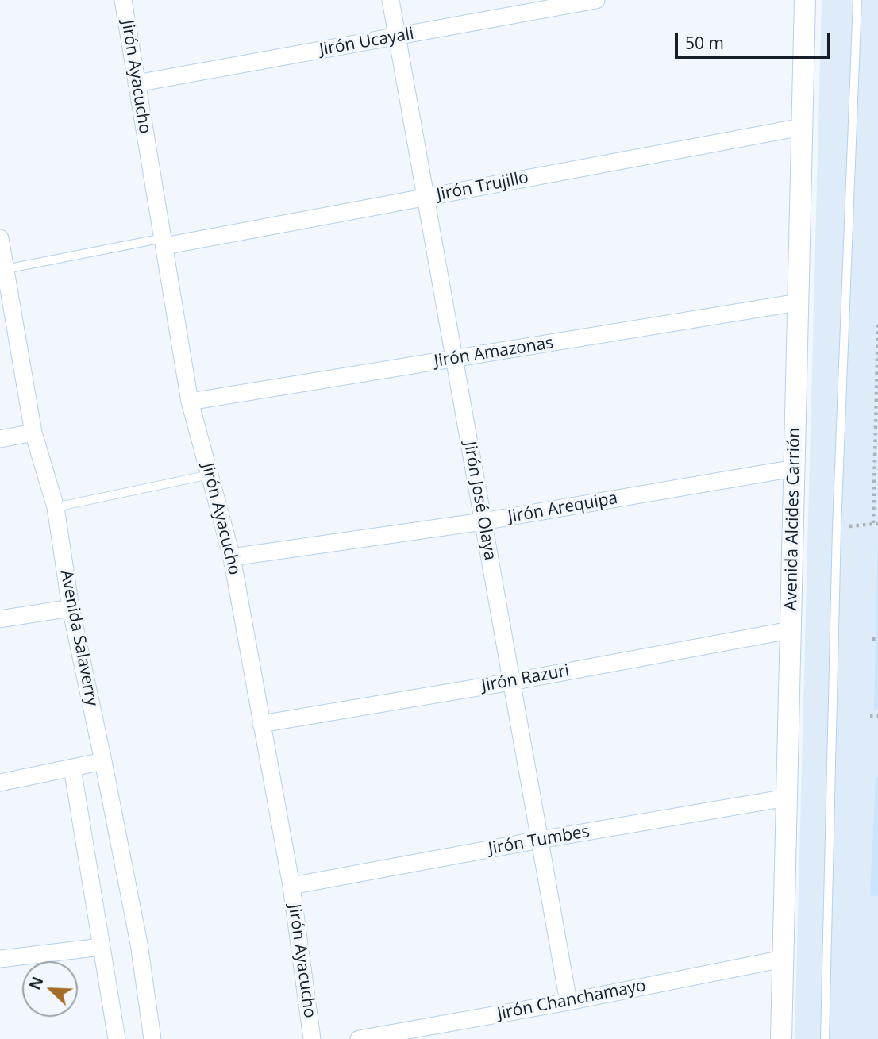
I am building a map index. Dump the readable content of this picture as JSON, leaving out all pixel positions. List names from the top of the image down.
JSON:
{
  "streets": {
    "street": [
      "Jirón Ucayali",
      "Jirón Ayacucho",
      "Jirón Trujillo",
      "Jirón Amazonas",
      "Jirón José Olaya",
      "Jirón Arequipa",
      "Avenida Alcides Carrión",
      "Avenida Salaverry",
      "Jirón Razuri",
      "Jirón Tumbes",
      "Jirón Chanchamayo"
    ]
  },
  "crossings": [
    ["Jirón Ucayali", "Jirón Ayacucho"],
    ["Jirón Ucayali", "Jirón José Olaya"],
    ["Jirón Ayacucho", "Jirón Trujillo"],
    ["Jirón Ayacucho", "Jirón Amazonas"],
    ["Jirón Ayacucho", "Jirón Arequipa"],
    ["Jirón Ayacucho", "Jirón Razuri"],
    ["Jirón Ayacucho", "Jirón Tumbes"],
    ["Jirón Trujillo", "Jirón José Olaya"],
    ["Jirón Trujillo", "Avenida Alcides Carrión"],
    ["Jirón Trujillo", "Avenida Salaverry"],
    ["Jirón Amazonas", "Jirón José Olaya"],
    ["Jirón Amazonas", "Avenida Alcides Carrión"],
    ["Jirón José Olaya", "Jirón Arequipa"],
    ["Jirón José Olaya", "Jirón Razuri"],
    ["Jirón José Olaya", "Jirón Tumbes"],
    ["Jirón José Olaya", "Jirón Chanchamayo"],
    ["Jirón Arequipa", "Avenida Alcides Carrión"],
    ["Avenida Alcides Carrión", "Jirón Razuri"],
    ["Avenida Alcides Carrión", "Jirón Tumbes"],
    ["Avenida Alcides Carrión", "Jirón Chanchamayo"]
  ],
  "scale_bar": "50 m",
  "north": "top left"
}
